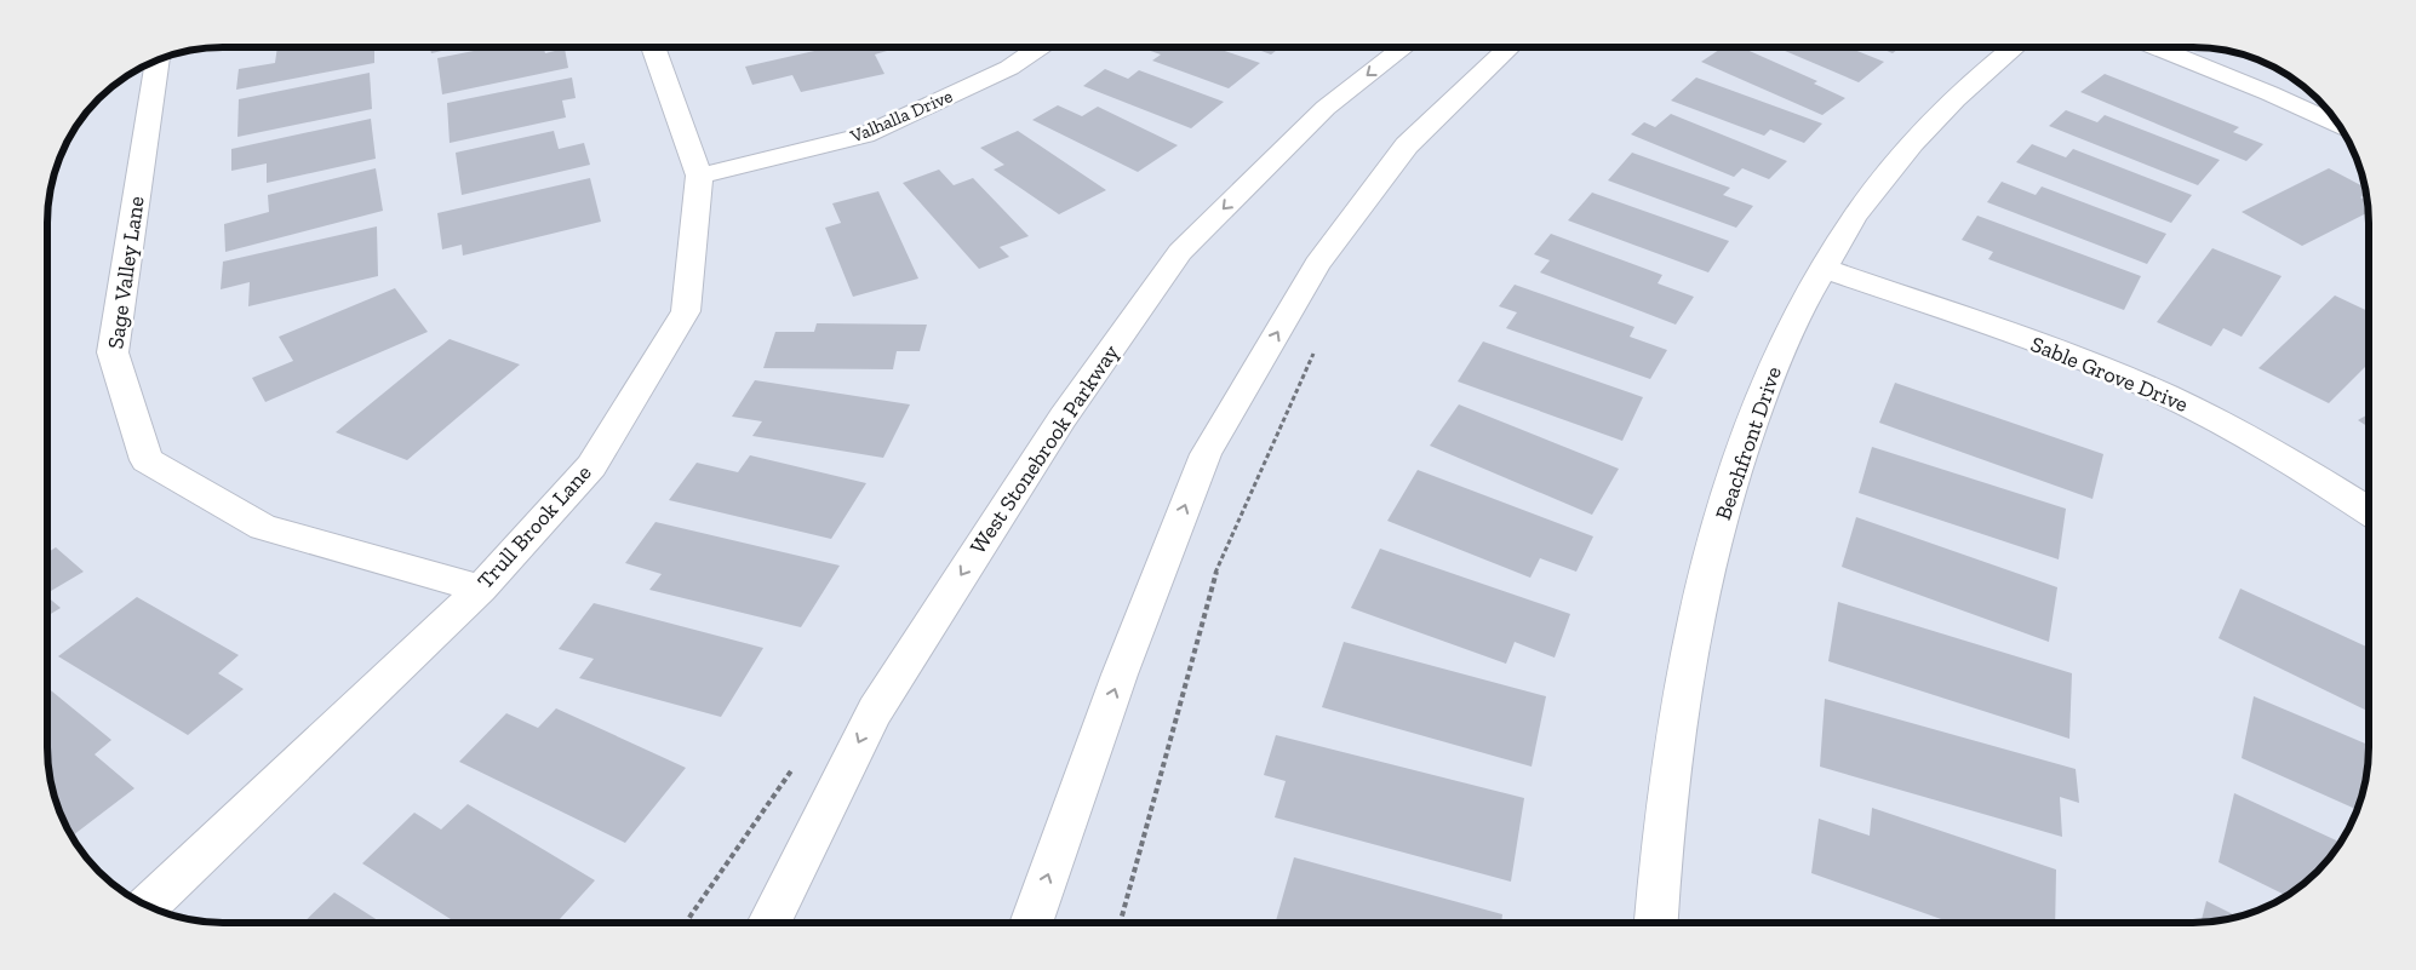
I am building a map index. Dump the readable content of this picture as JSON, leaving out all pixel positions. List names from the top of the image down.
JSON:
{
  "streets": {
    "street": [
      "Valhalla Drive",
      "Sage Valley Lane",
      "Sable Grove Drive",
      "Beachfront Drive",
      "West Stonebrook Parkway",
      "Trull Brook Lane"
    ]
  },
  "crossings": [
    ["Valhalla Drive", "Trull Brook Lane"],
    ["Sage Valley Lane", "Trull Brook Lane"],
    ["Sable Grove Drive", "Beachfront Drive"]
  ]
}
